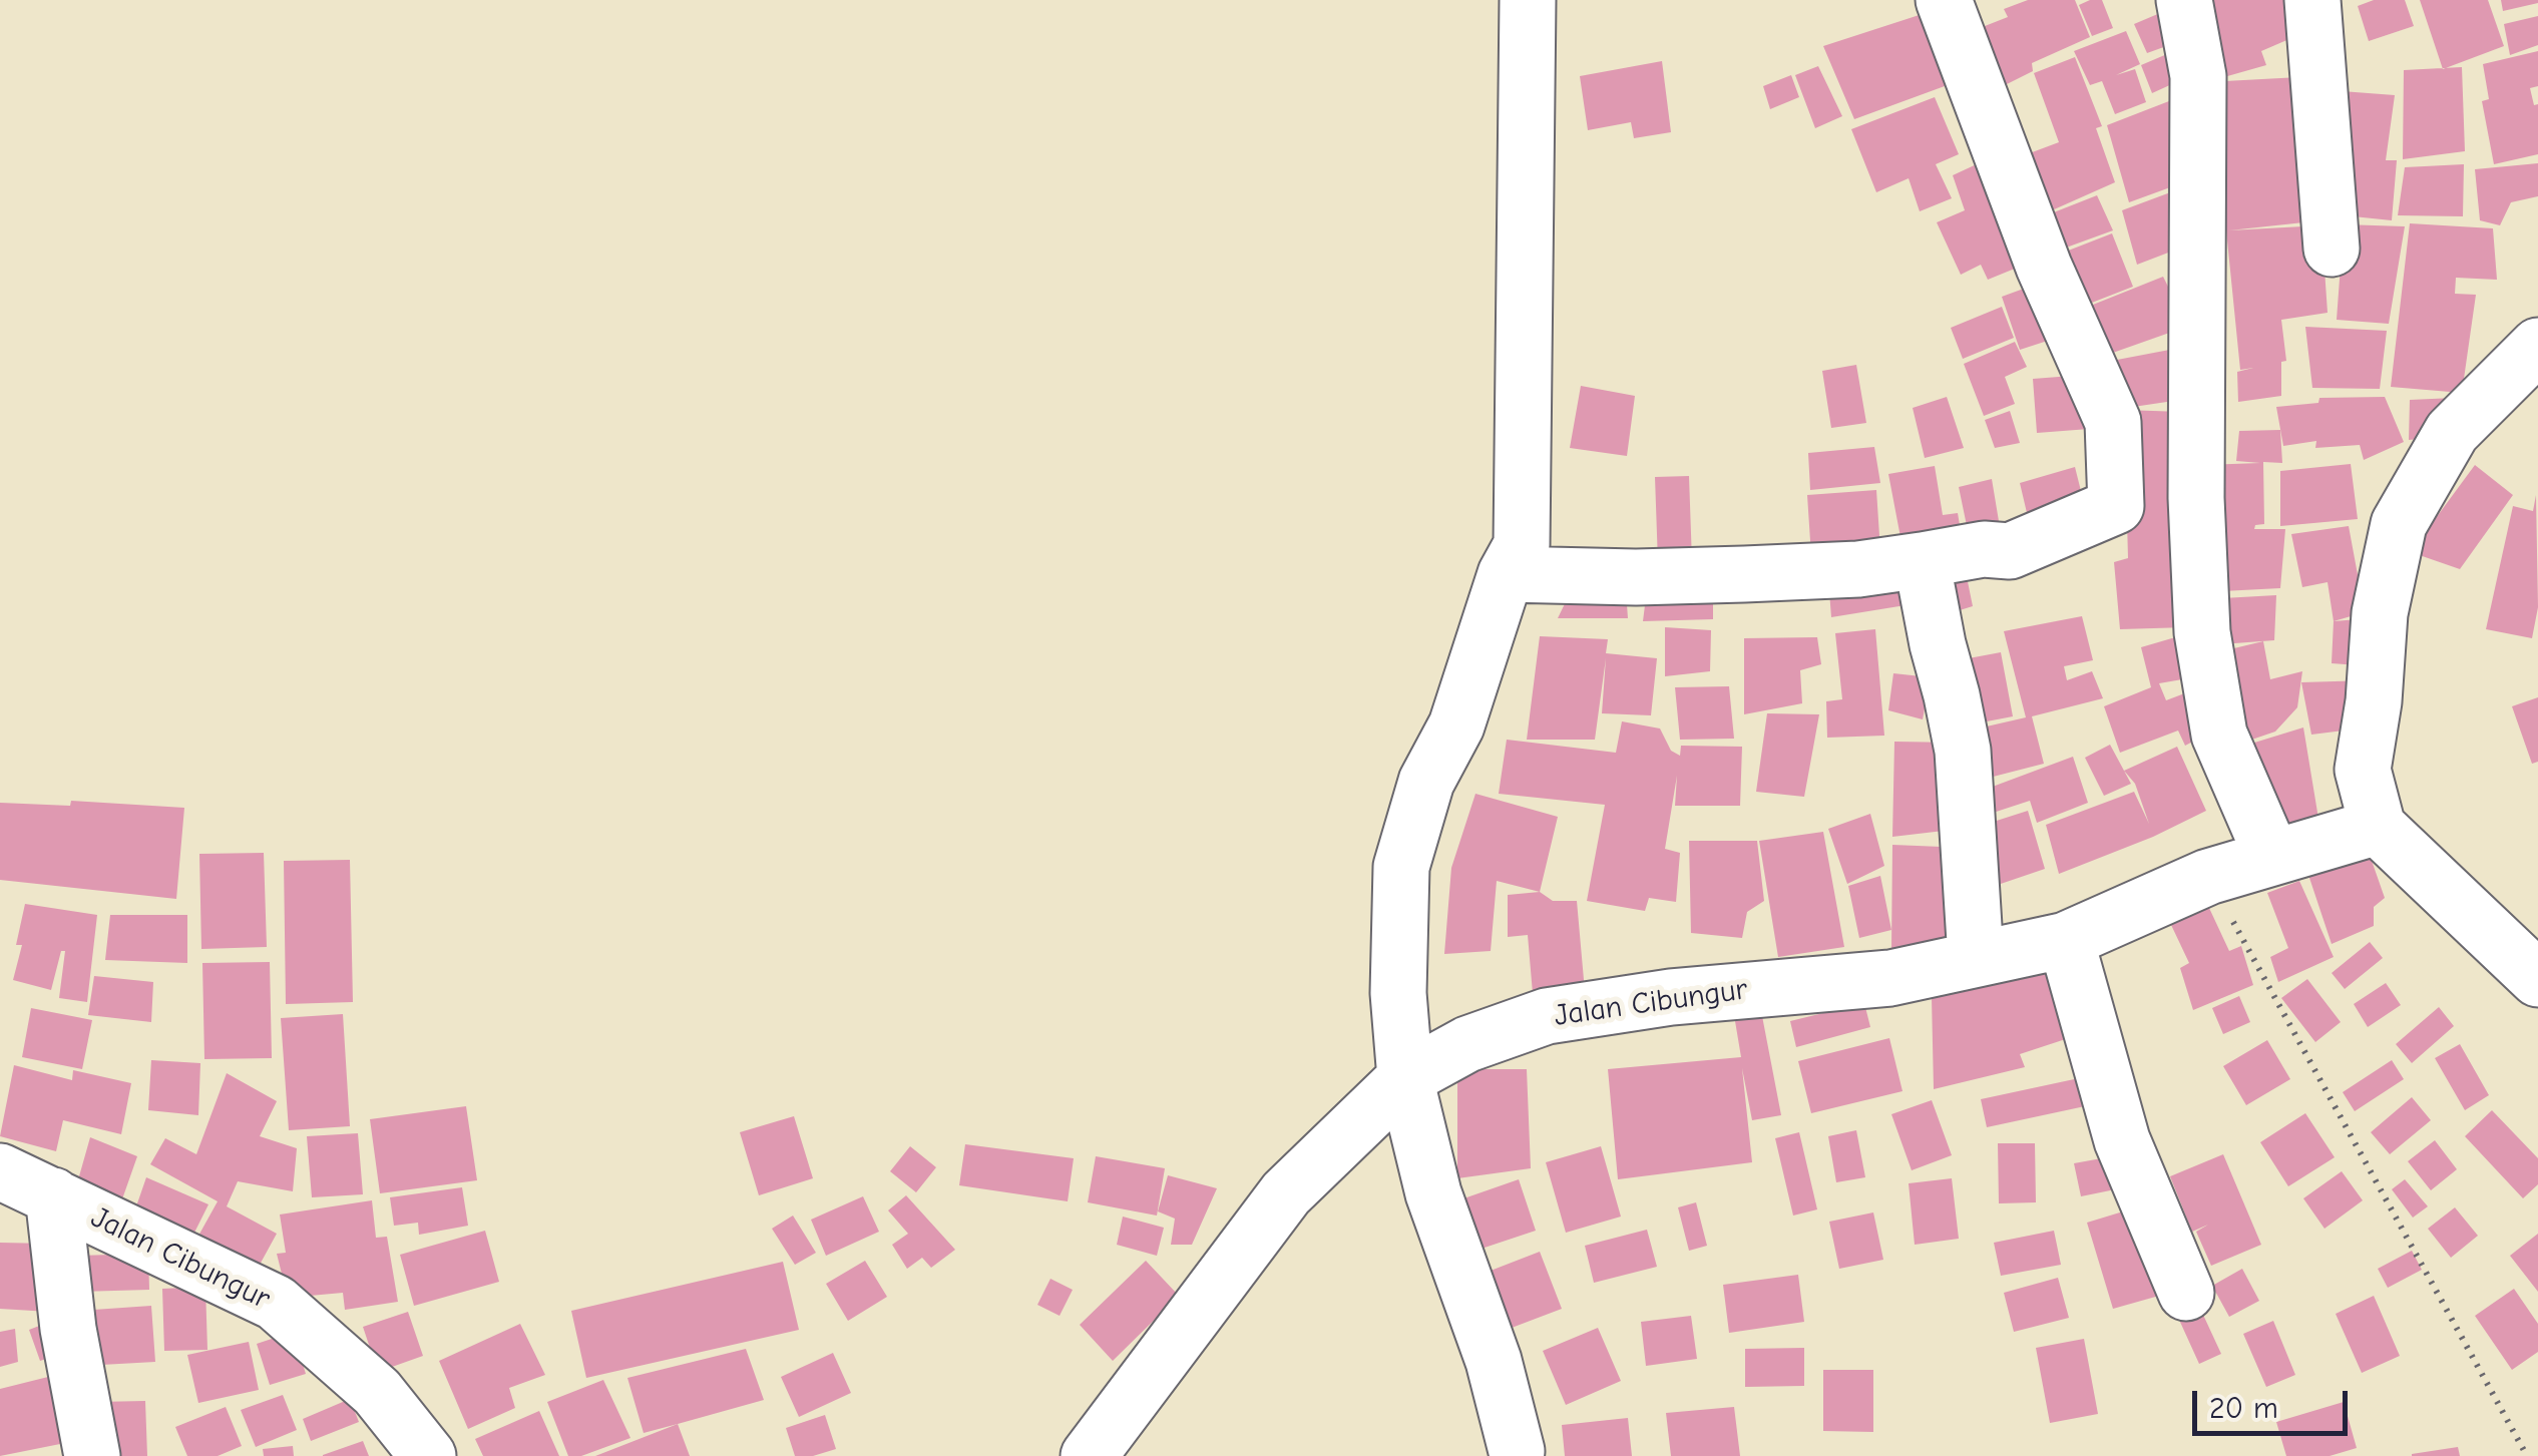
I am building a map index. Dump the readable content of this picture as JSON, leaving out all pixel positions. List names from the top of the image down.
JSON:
{
  "streets": {
    "street": ["Jalan Cibungur"]
  },
  "scale_bar": "20 m"
}
